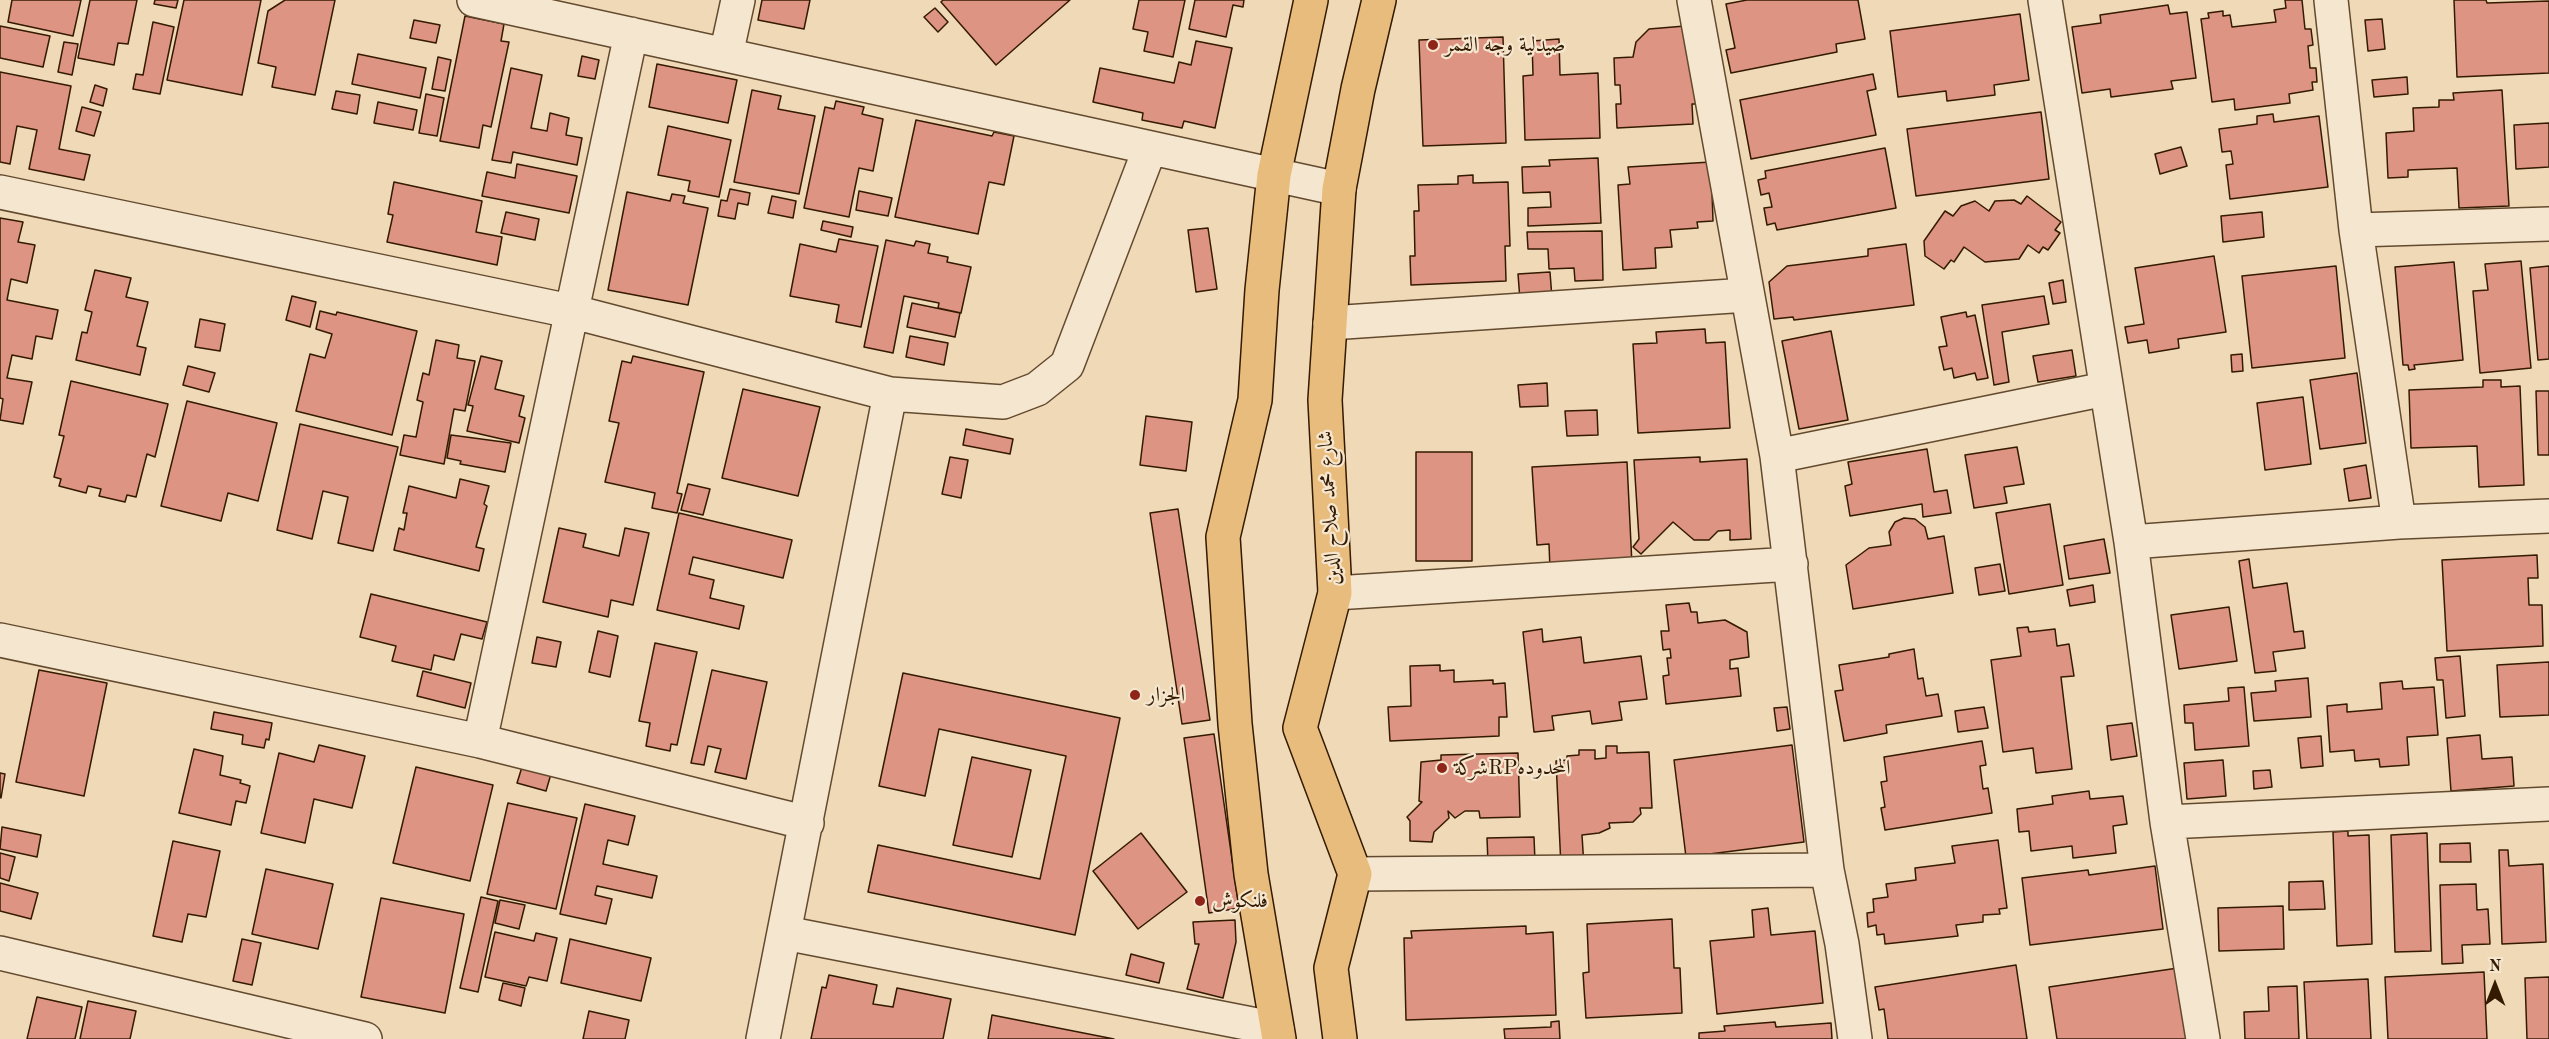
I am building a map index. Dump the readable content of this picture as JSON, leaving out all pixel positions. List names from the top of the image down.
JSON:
{
  "streets": {
    "main road": ["شارع محمد صلاح الدين"]
  },
  "places": [
    "صيدلية وجه القمر",
    "الجزار",
    "شركةRPالمحدوده",
    "فلنكوش"
  ],
  "north": "top"
}
